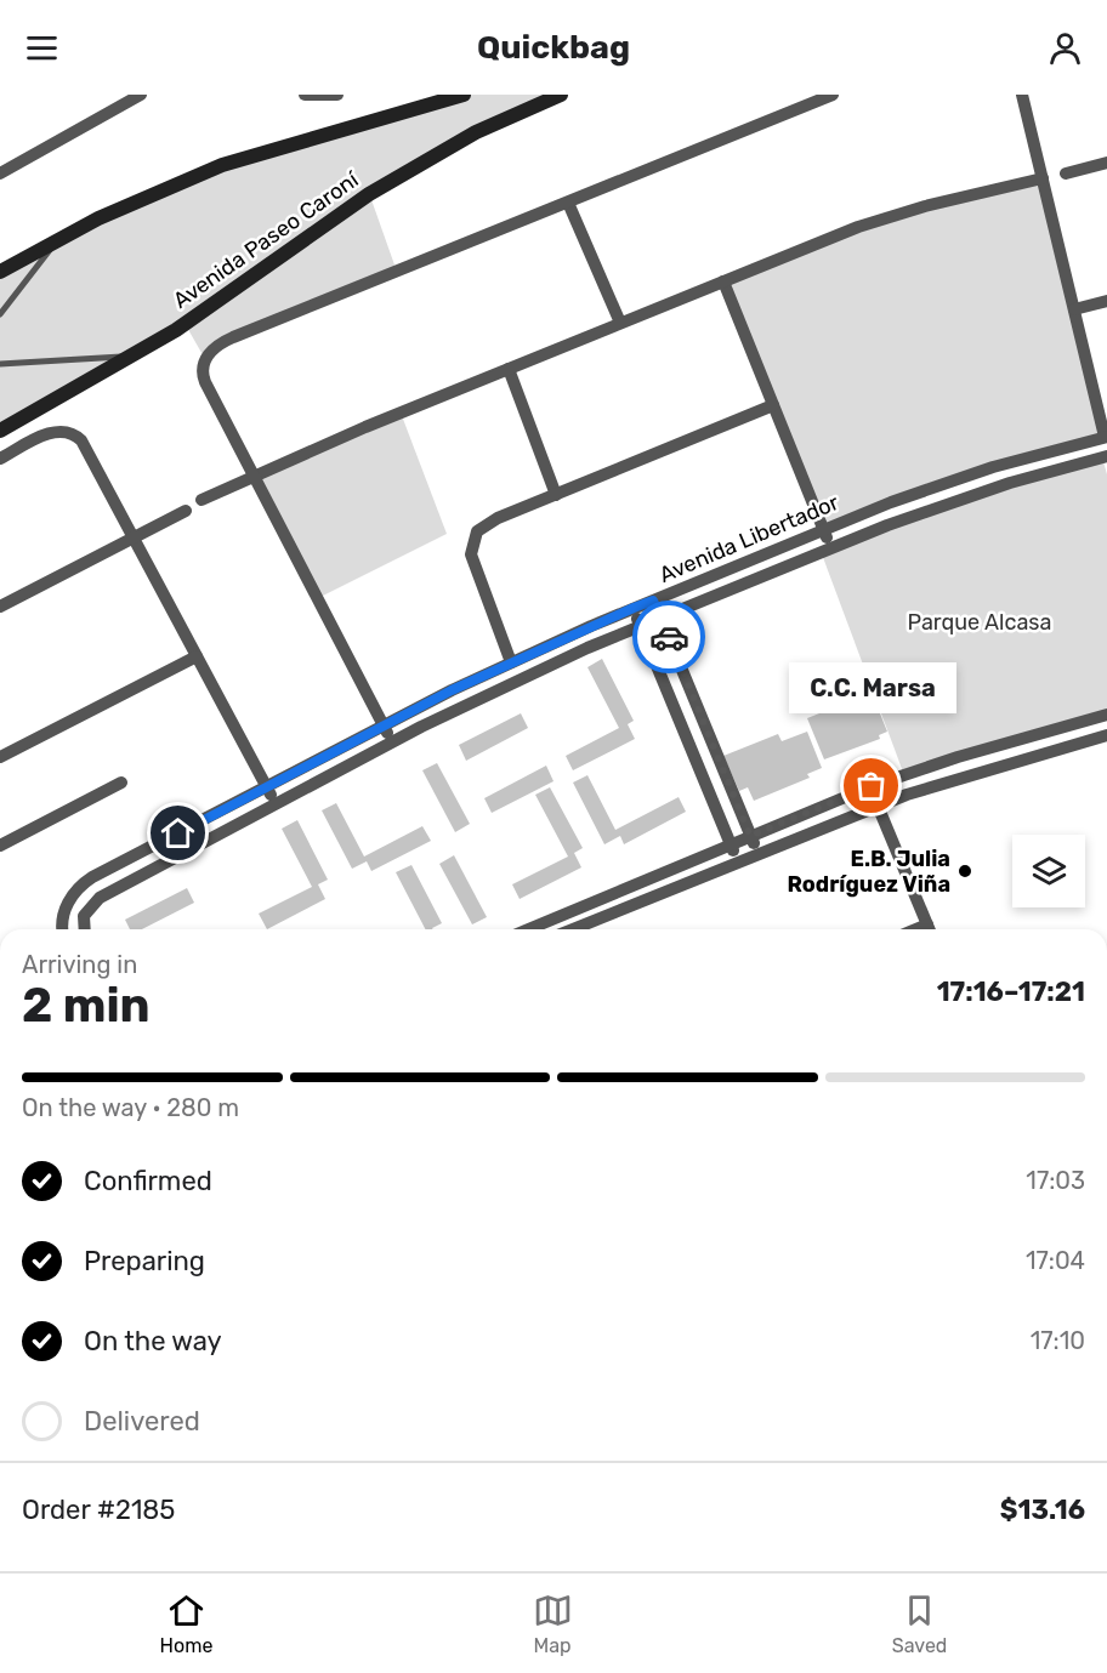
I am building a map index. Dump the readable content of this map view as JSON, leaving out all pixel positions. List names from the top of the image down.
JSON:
{
  "streets": {
    "street": ["Avenida Paseo Caroní", "Avenida Libertador"]
  },
  "parks": ["Parque Alcasa"],
  "places": ["C.C. Marsa", "E.B. Julia Rodríguez Viña"],
  "page": {
    "header": "Quickbag",
    "bubble": "C.C. Marsa",
    "heading": ["2 min", "Arriving in", "17:16–17:21"],
    "panel": ["Order #2185", "$13.16"],
    "bar": "On the way · 280 m",
    "list": [
      ["Confirmed", "17:03"],
      ["Preparing", "17:04"],
      ["On the way", "17:10"],
      "Delivered"
    ],
    "tabs": ["Home", "Map", "Saved"]
  }
}
